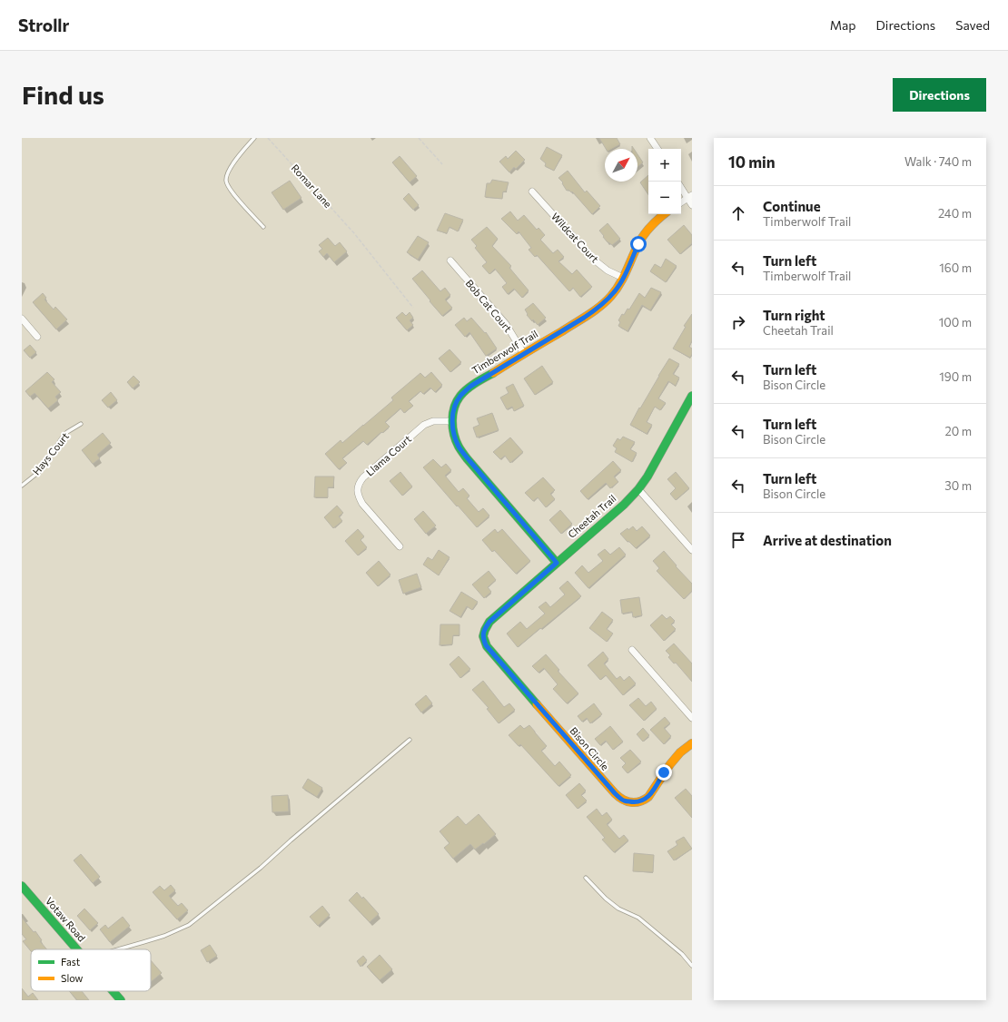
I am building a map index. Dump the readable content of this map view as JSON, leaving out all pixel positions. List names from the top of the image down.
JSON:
{
  "streets": {
    "street": [
      "Wildcat Court",
      "Bob Cat Court",
      "Timberwolf Trail",
      "Llama Court",
      "Cheetah Trail",
      "Bison Circle",
      "Votaw Road"
    ],
    "lane": ["Hays Court"],
    "path": ["Romar Lane"]
  },
  "crossings": [
    ["Wildcat Court", "Timberwolf Trail"],
    ["Bob Cat Court", "Timberwolf Trail"],
    ["Timberwolf Trail", "Llama Court"],
    ["Timberwolf Trail", "Cheetah Trail"],
    ["Cheetah Trail", "Bison Circle"]
  ],
  "legend": ["Fast", "Slow"],
  "north": "top right",
  "page": {
    "header": "Strollr",
    "nav": ["Map", "Directions", "Saved"],
    "buttons": "Directions",
    "title": "Find us",
    "heading": ["10 min", "Walk · 740 m"],
    "map_buttons": ["+", "−"],
    "list": [
      ["Continue", "Timberwolf Trail", "240 m"],
      ["Turn left", "Timberwolf Trail", "160 m"],
      ["Turn right", "Cheetah Trail", "100 m"],
      ["Turn left", "Bison Circle", "190 m"],
      ["Turn left", "Bison Circle", "20 m"],
      ["Turn left", "Bison Circle", "30 m"],
      "Arrive at destination"
    ]
  }
}
